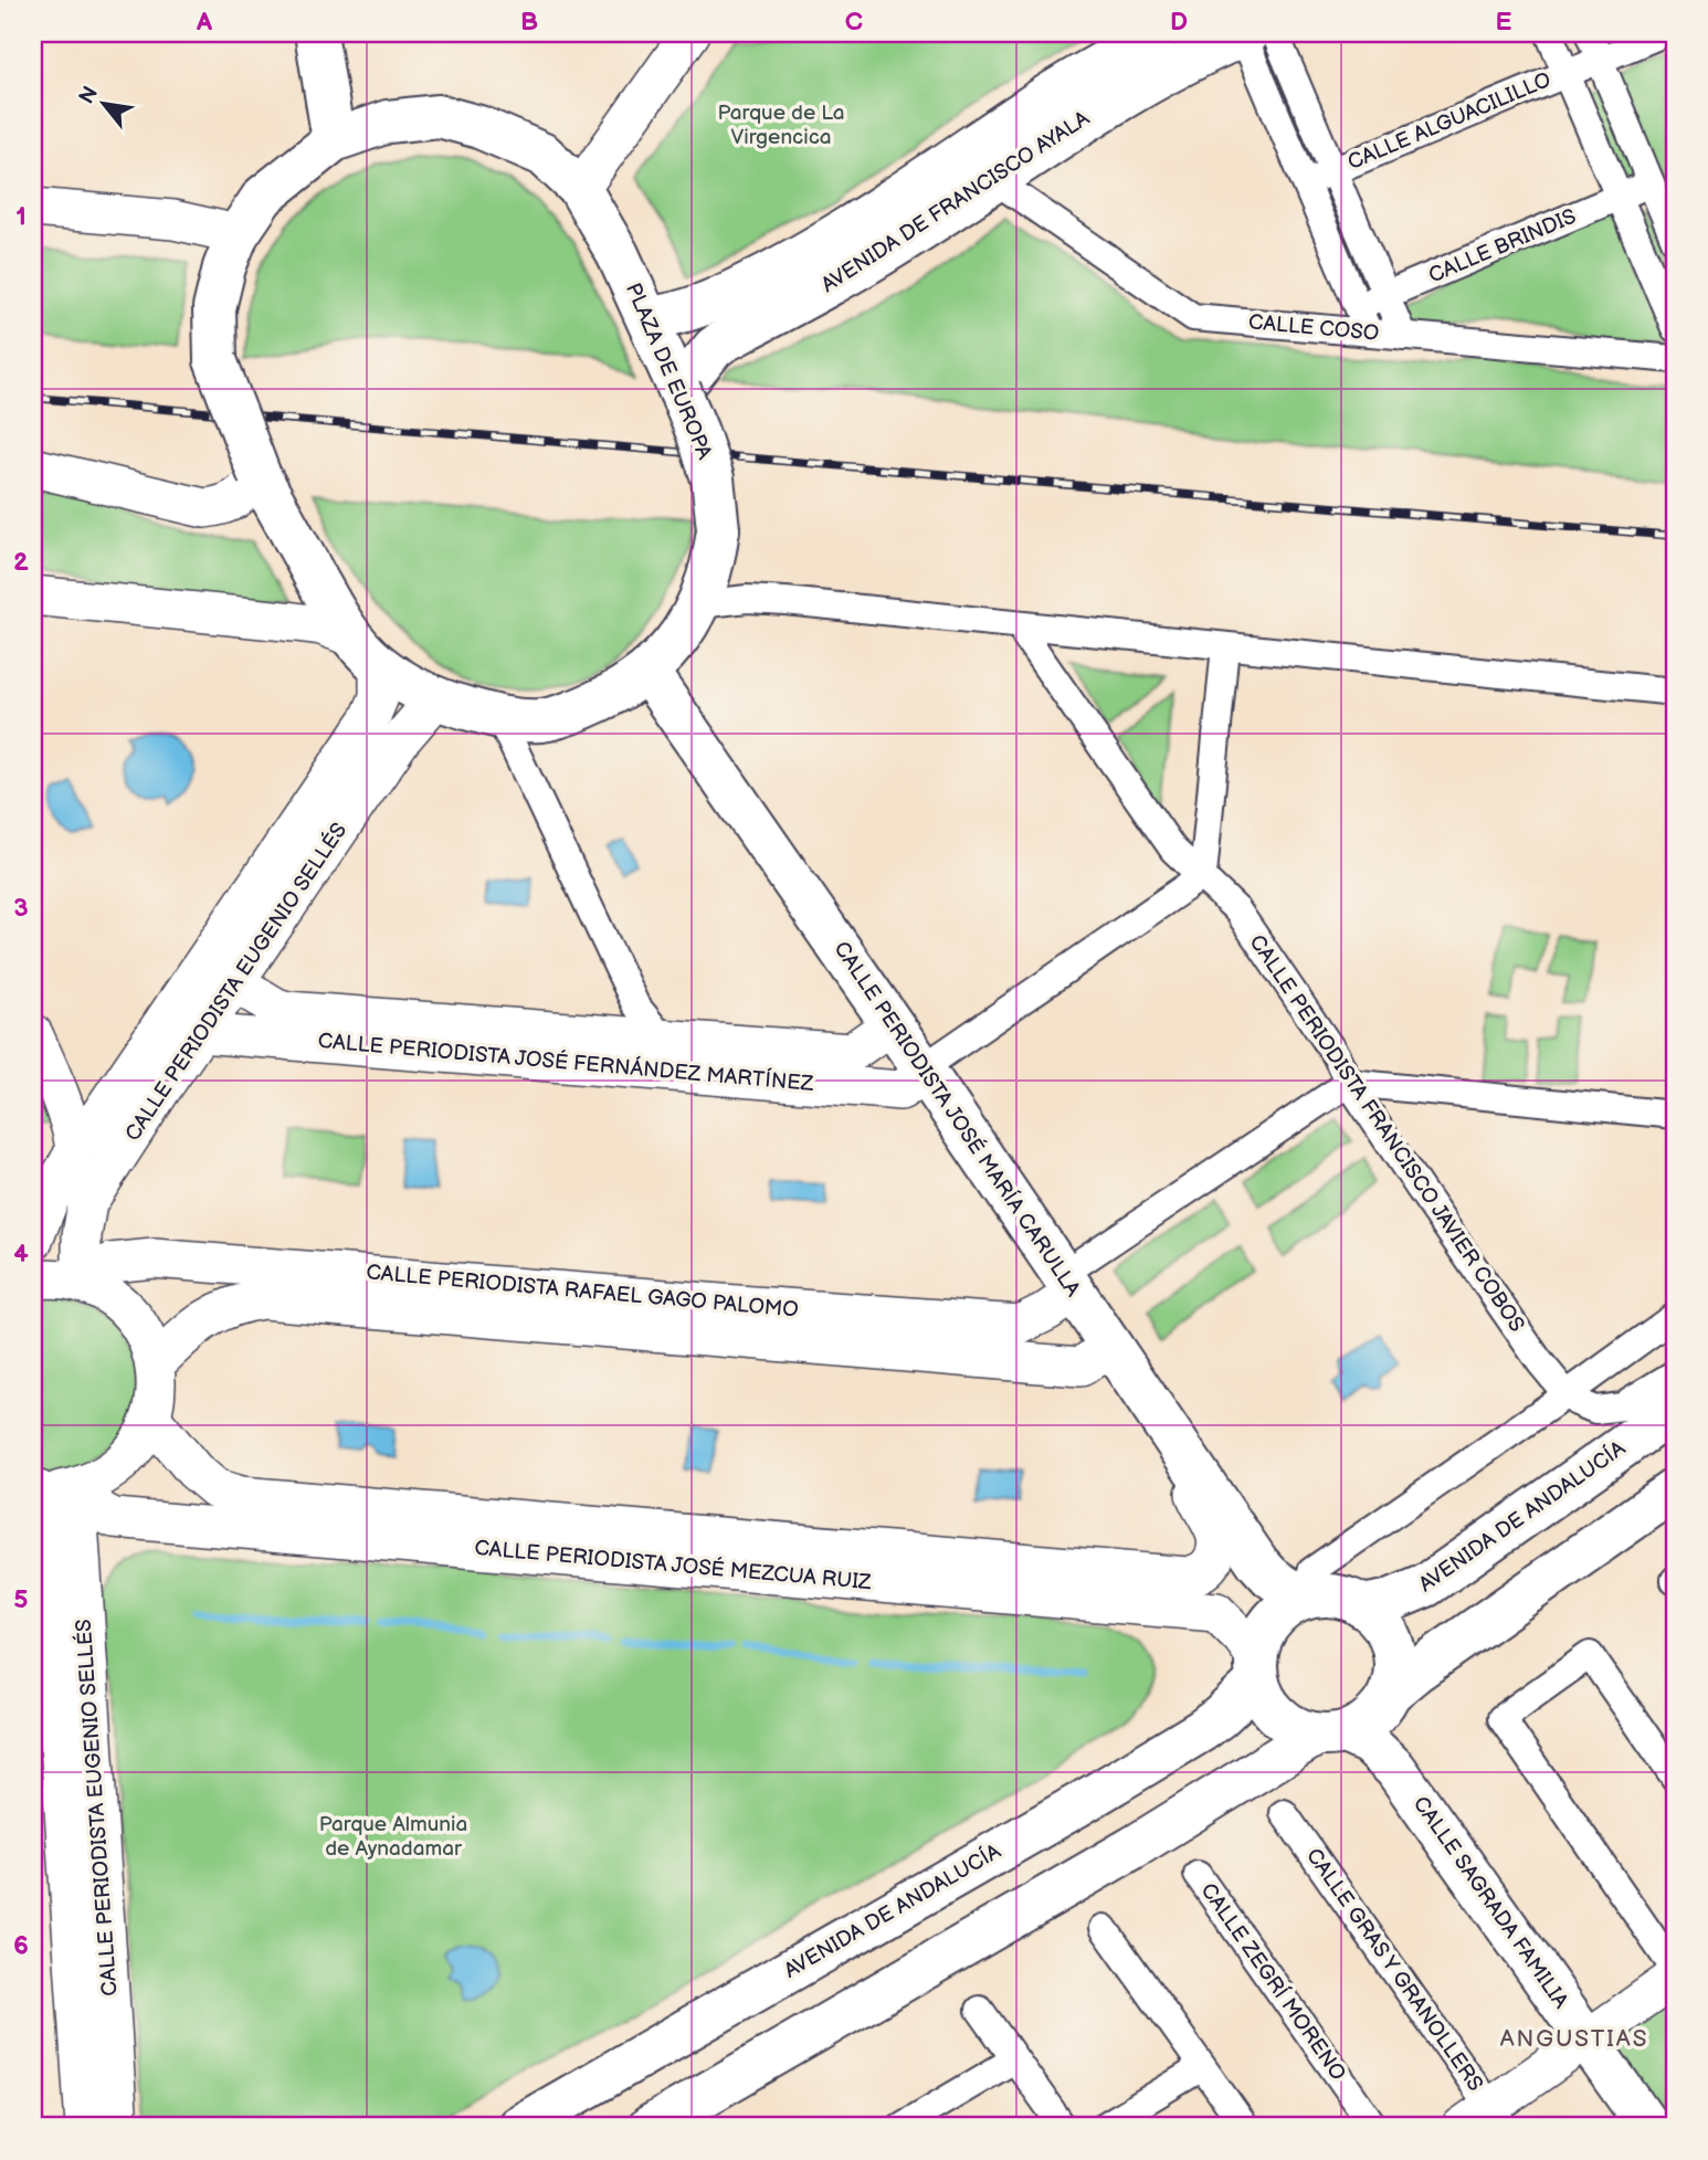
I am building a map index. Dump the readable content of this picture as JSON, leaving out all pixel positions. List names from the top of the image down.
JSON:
{
  "streets": {
    "main road": [
      "AVENIDA DE FRANCISCO AYALA",
      "PLAZA DE EUROPA",
      "CALLE PERIODISTA JOSÉ MARÍA CARULLA",
      "AVENIDA DE ANDALUCÍA",
      "CALLE SAGRADA FAMILIA"
    ],
    "street": [
      "CALLE ALGUACILILLO",
      "CALLE BRINDIS",
      "CALLE COSO",
      "CALLE PERIODISTA EUGENIO SELLÉS",
      "CALLE PERIODISTA JOSÉ FERNÁNDEZ MARTÍNEZ",
      "CALLE PERIODISTA FRANCISCO JAVIER COBOS",
      "CALLE PERIODISTA RAFAEL GAGO PALOMO",
      "CALLE PERIODISTA JOSÉ MEZCUA RUIZ",
      "CALLE GRAS Y GRANOLLERS",
      "CALLE ZEGRÍ MORENO"
    ]
  },
  "crossings": [
    ["AVENIDA DE FRANCISCO AYALA", "CALLE COSO"],
    ["AVENIDA DE FRANCISCO AYALA", "PLAZA DE EUROPA"],
    ["PLAZA DE EUROPA", "CALLE PERIODISTA EUGENIO SELLÉS"],
    ["PLAZA DE EUROPA", "CALLE PERIODISTA JOSÉ MARÍA CARULLA"],
    ["CALLE PERIODISTA EUGENIO SELLÉS", "CALLE PERIODISTA JOSÉ FERNÁNDEZ MARTÍNEZ"],
    ["CALLE PERIODISTA EUGENIO SELLÉS", "CALLE PERIODISTA RAFAEL GAGO PALOMO"],
    ["CALLE PERIODISTA EUGENIO SELLÉS", "CALLE PERIODISTA JOSÉ MEZCUA RUIZ"],
    ["CALLE PERIODISTA JOSÉ FERNÁNDEZ MARTÍNEZ", "CALLE PERIODISTA JOSÉ MARÍA CARULLA"],
    ["CALLE PERIODISTA JOSÉ MARÍA CARULLA", "CALLE PERIODISTA RAFAEL GAGO PALOMO"],
    ["CALLE PERIODISTA JOSÉ MARÍA CARULLA", "AVENIDA DE ANDALUCÍA"],
    ["CALLE PERIODISTA JOSÉ MARÍA CARULLA", "CALLE PERIODISTA JOSÉ MEZCUA RUIZ"],
    ["CALLE PERIODISTA JOSÉ MARÍA CARULLA", "CALLE SAGRADA FAMILIA"],
    ["AVENIDA DE ANDALUCÍA", "CALLE PERIODISTA JOSÉ MEZCUA RUIZ"],
    ["AVENIDA DE ANDALUCÍA", "CALLE SAGRADA FAMILIA"],
    ["CALLE PERIODISTA JOSÉ MEZCUA RUIZ", "CALLE SAGRADA FAMILIA"]
  ],
  "districts": ["ANGUSTIAS"],
  "parks": ["Parque de La Virgencica", "Parque Almunia de Aynadamar"],
  "north": "top left",
  "grid": {
    "columns": [
      "A",
      "B",
      "C",
      "D",
      "E"
    ],
    "rows": [
      "1",
      "2",
      "3",
      "4",
      "5",
      "6"
    ]
  }
}
